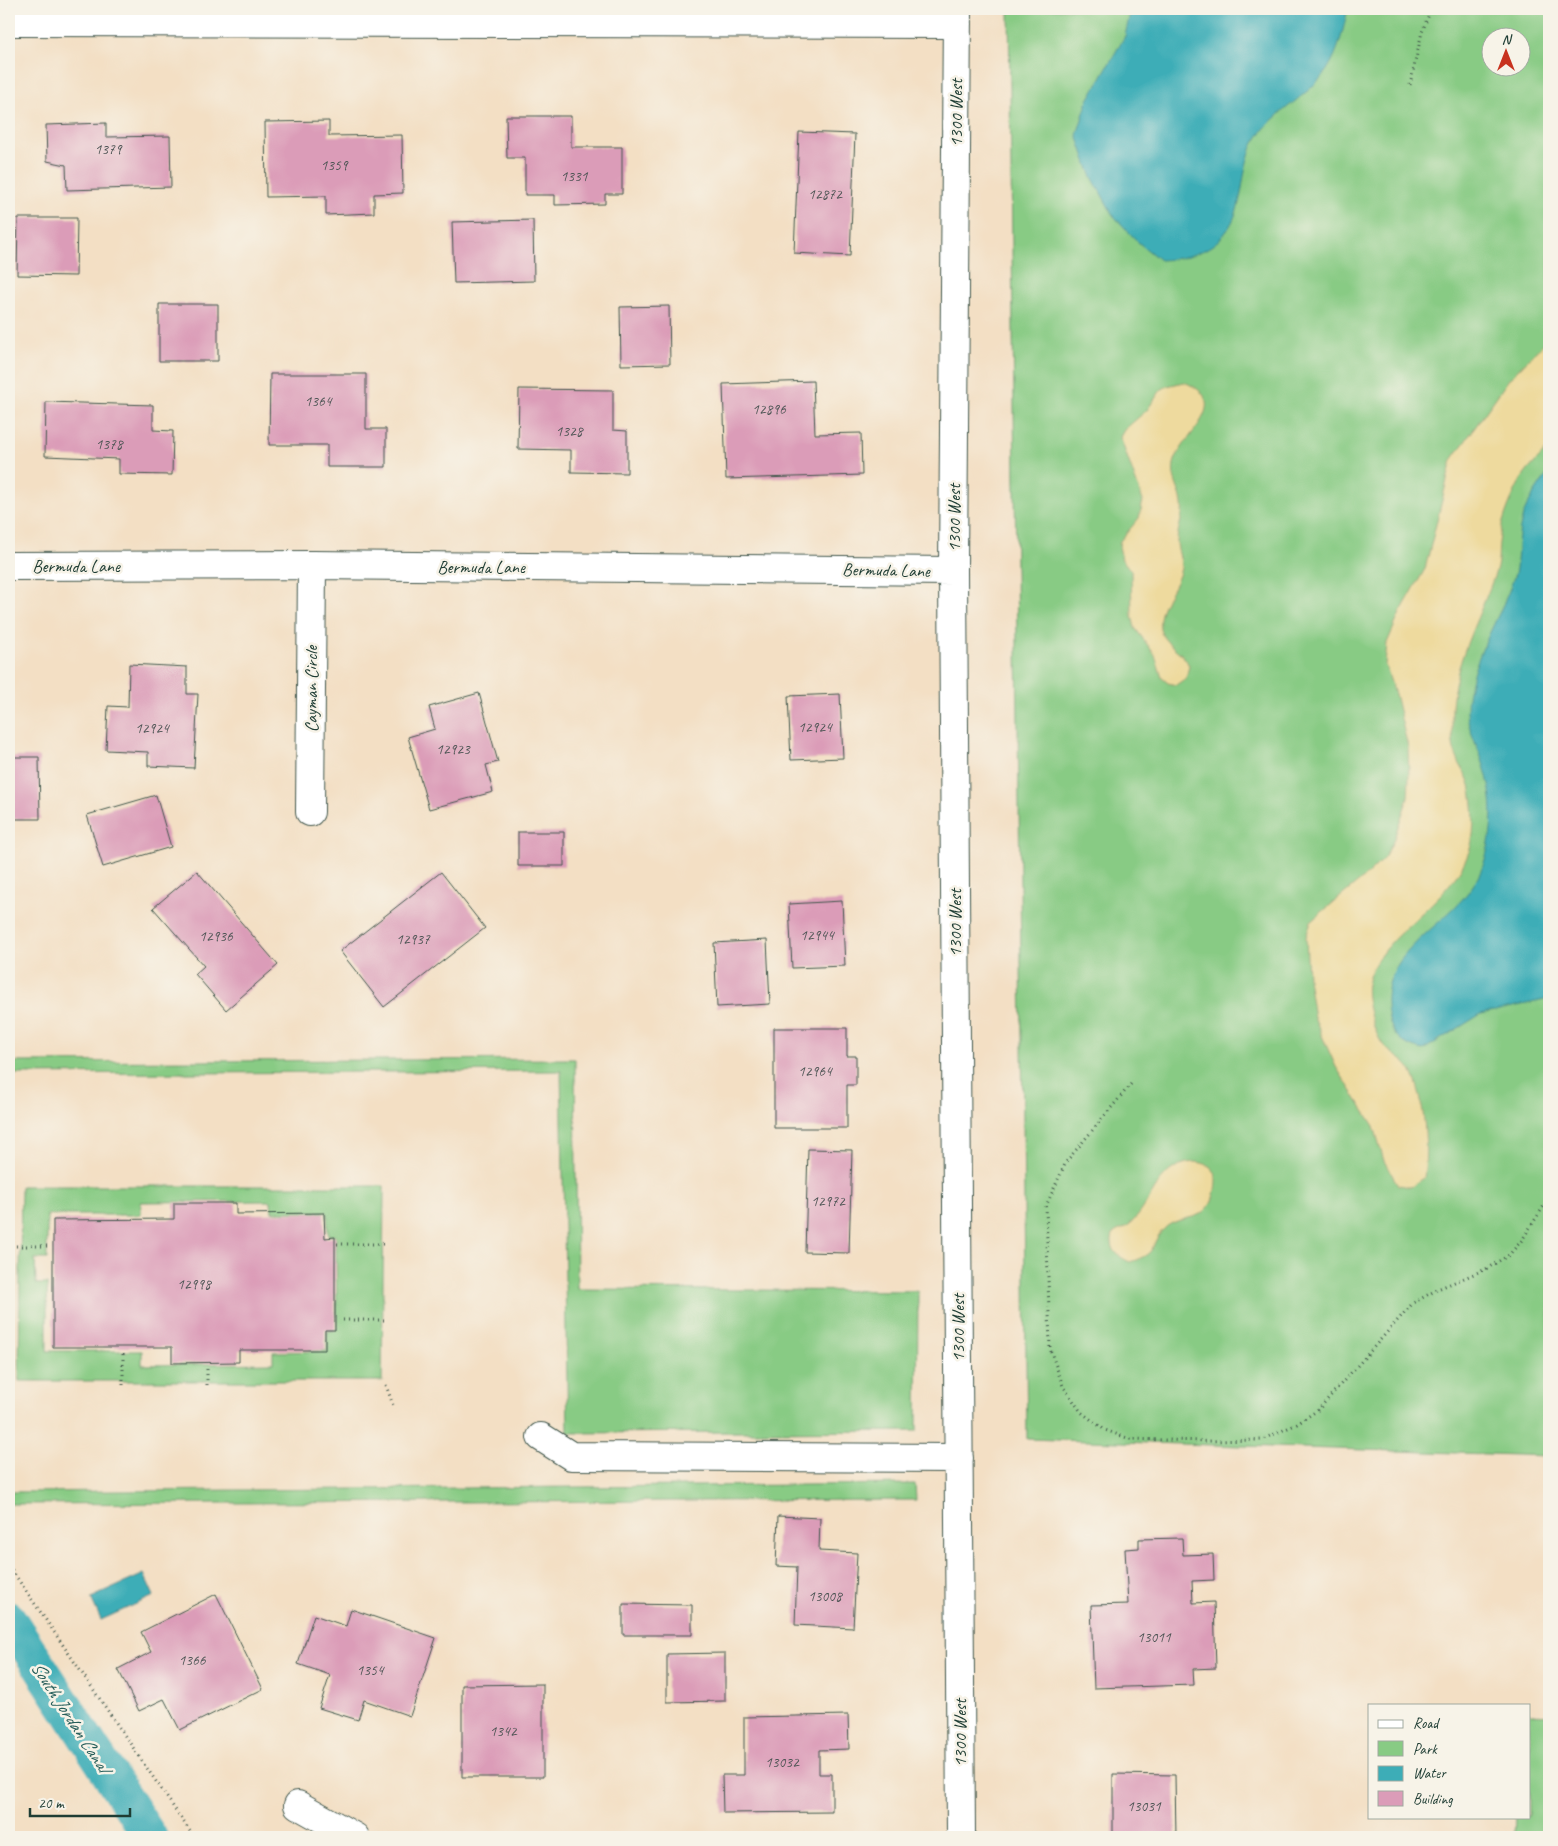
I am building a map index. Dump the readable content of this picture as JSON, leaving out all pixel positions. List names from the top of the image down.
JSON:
{
  "streets": {
    "street": ["1300 West", "Bermuda Lane", "Cayman Circle"]
  },
  "crossings": [
    ["1300 West", "Bermuda Lane"],
    ["Bermuda Lane", "Cayman Circle"]
  ],
  "water": ["South Jordan Canal"],
  "house_numbers": [
    "1379",
    "1359",
    "1331",
    "12872",
    "1364",
    "12896",
    "1328",
    "1378",
    "12924",
    "12924",
    "12923",
    "12944",
    "12936",
    "12937",
    "12964",
    "12972",
    "12998",
    "13008",
    "13011",
    "1366",
    "1354",
    "1342",
    "13032",
    "13031"
  ],
  "legend": [
    "Road",
    "Park",
    "Water",
    "Building"
  ],
  "scale_bar": "20 m",
  "north": "top"
}
